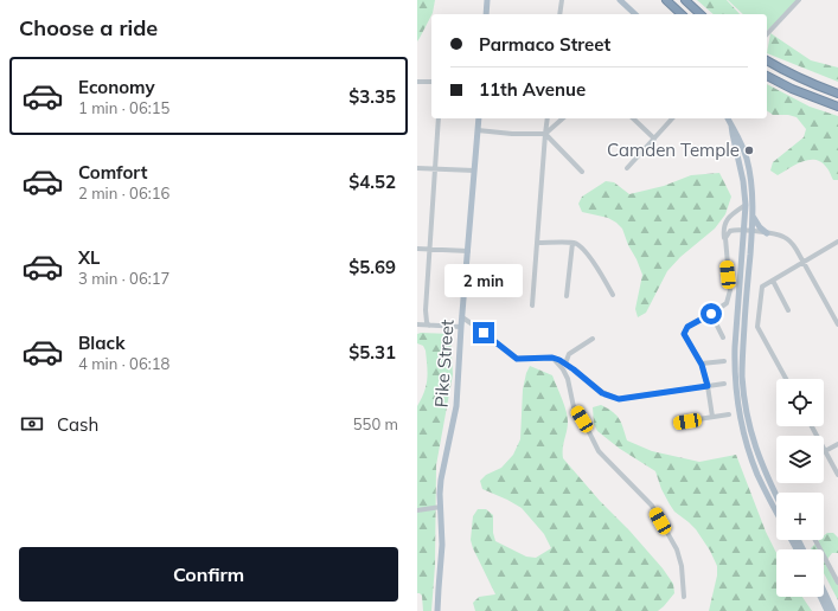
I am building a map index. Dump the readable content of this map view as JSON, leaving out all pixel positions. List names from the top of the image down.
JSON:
{
  "streets": {
    "main road": ["Pike Street"]
  },
  "places": ["Camden Temple"],
  "page": {
    "heading": "Choose a ride",
    "banner": ["Parmaco Street", "11th Avenue"],
    "list": [
      {
        "name": "Economy",
        "note": "1 min · 06:15",
        "value": "$3.35"
      },
      {
        "name": "Comfort",
        "note": "2 min · 06:16",
        "value": "$4.52"
      },
      {
        "name": "XL",
        "note": "3 min · 06:17",
        "value": "$5.69"
      },
      {
        "name": "Black",
        "note": "4 min · 06:18",
        "value": "$5.31"
      }
    ],
    "bubble": "2 min",
    "map_buttons": ["+", "−"],
    "pay": ["Cash", "550 m"],
    "buttons": "Confirm"
  }
}
